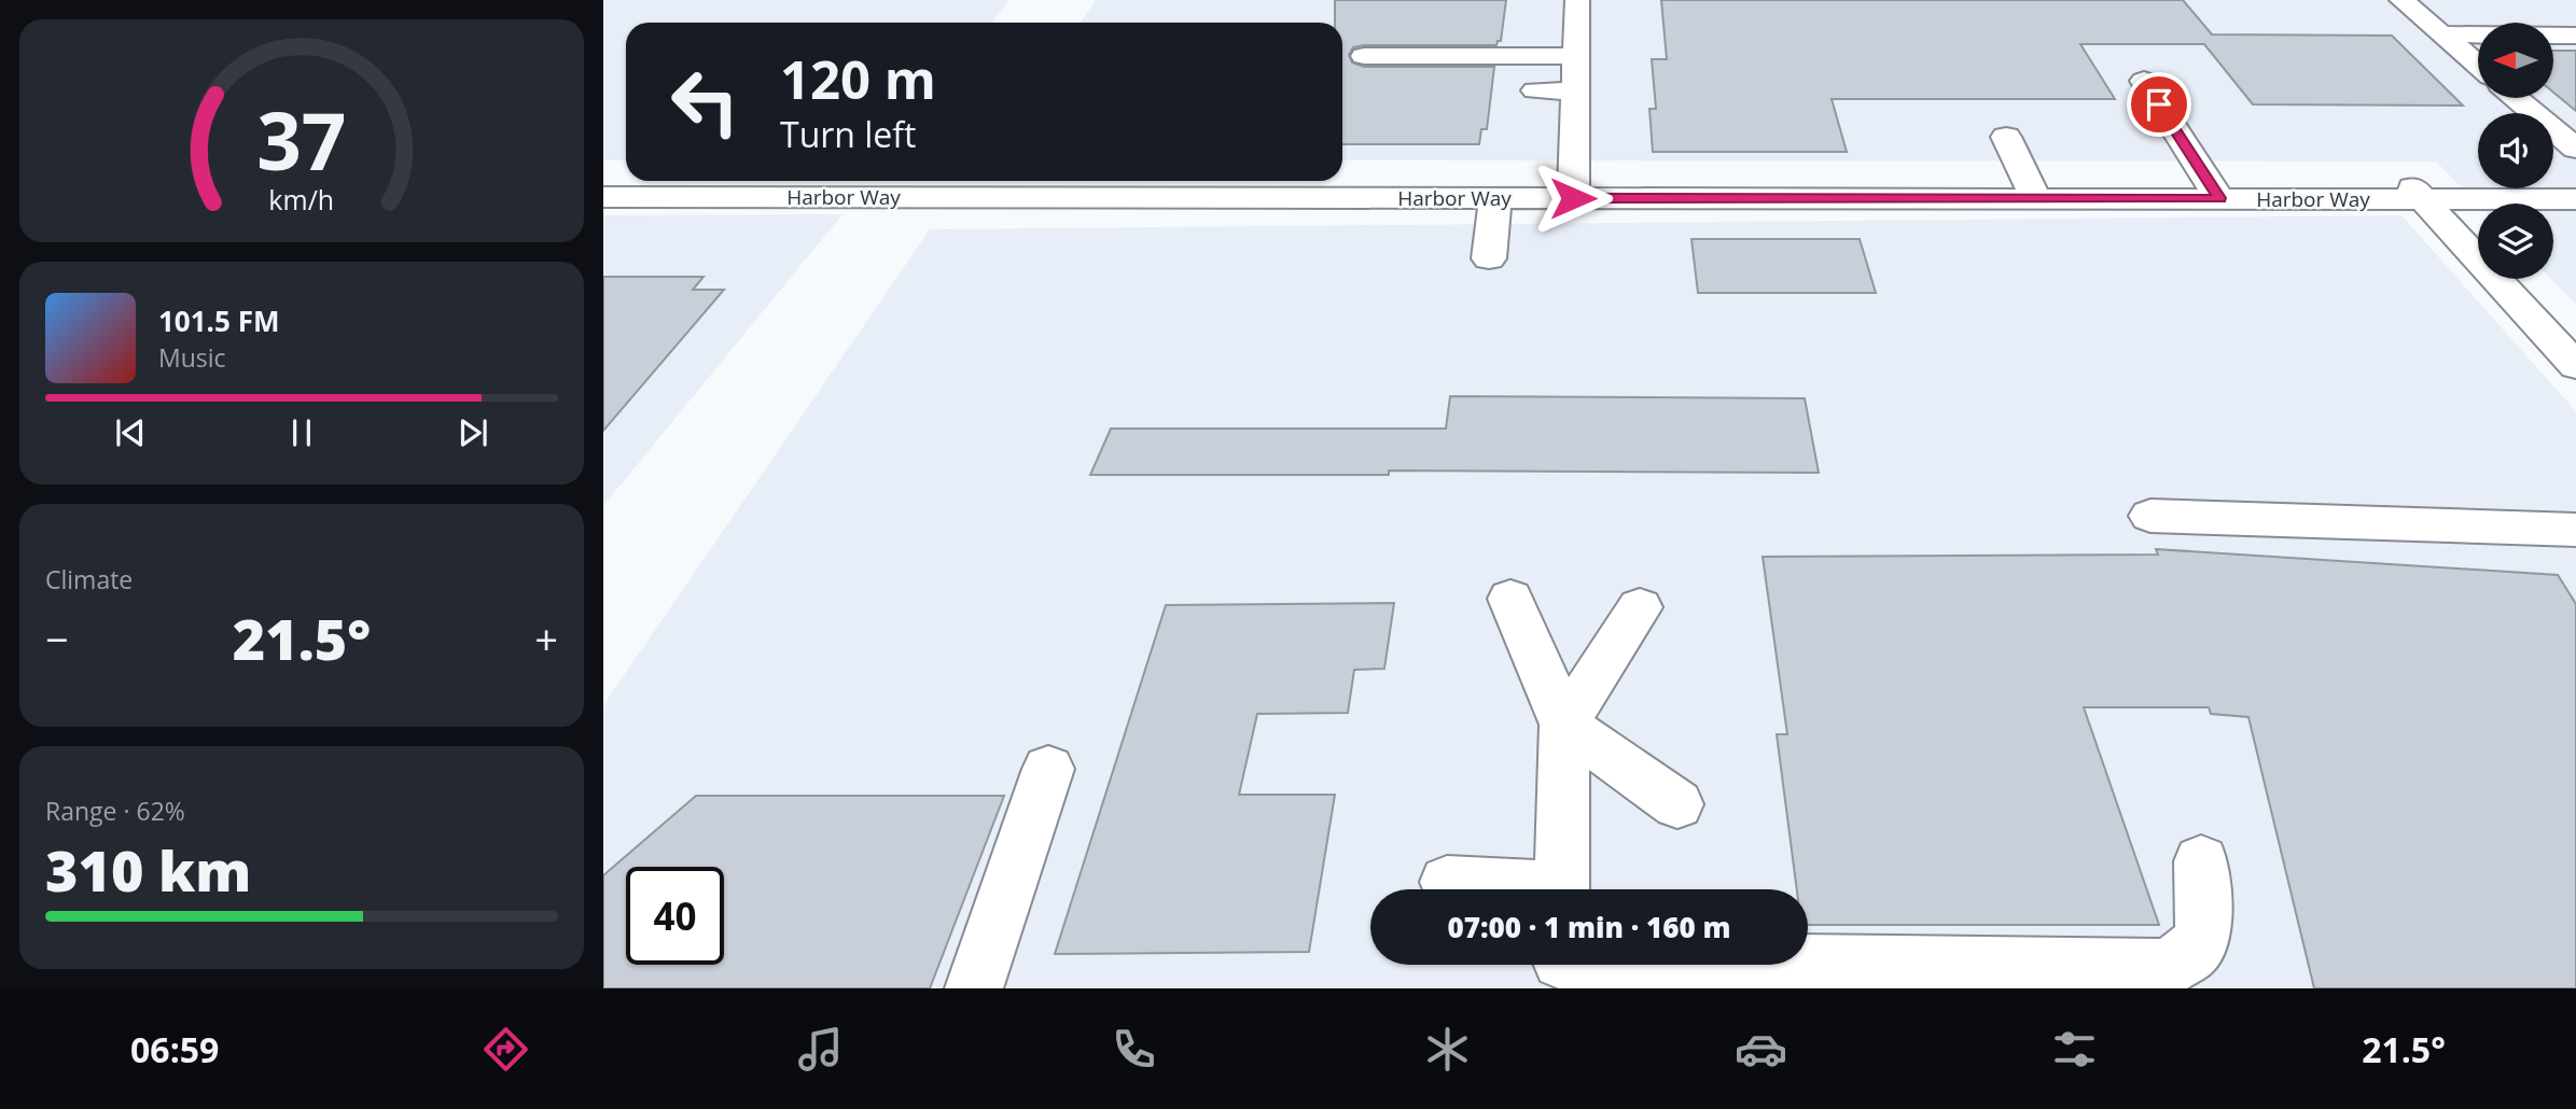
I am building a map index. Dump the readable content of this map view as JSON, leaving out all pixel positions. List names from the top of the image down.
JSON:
{
  "streets": {
    "street": ["Harbor Way"]
  },
  "north": "left",
  "page": {
    "turn": ["120 m", "Turn left"],
    "song": ["101.5 FM", "Music"],
    "tile": [
      "Climate",
      ["Range · 62%", "310 km"]
    ],
    "heat": ["−", "21.5°", "+"],
    "limit": "40",
    "trip": "07:00 · 1 min · 160 m",
    "tabs": ["06:59", "21.5°"],
    "gauge": ["37", "km/h"]
  }
}
